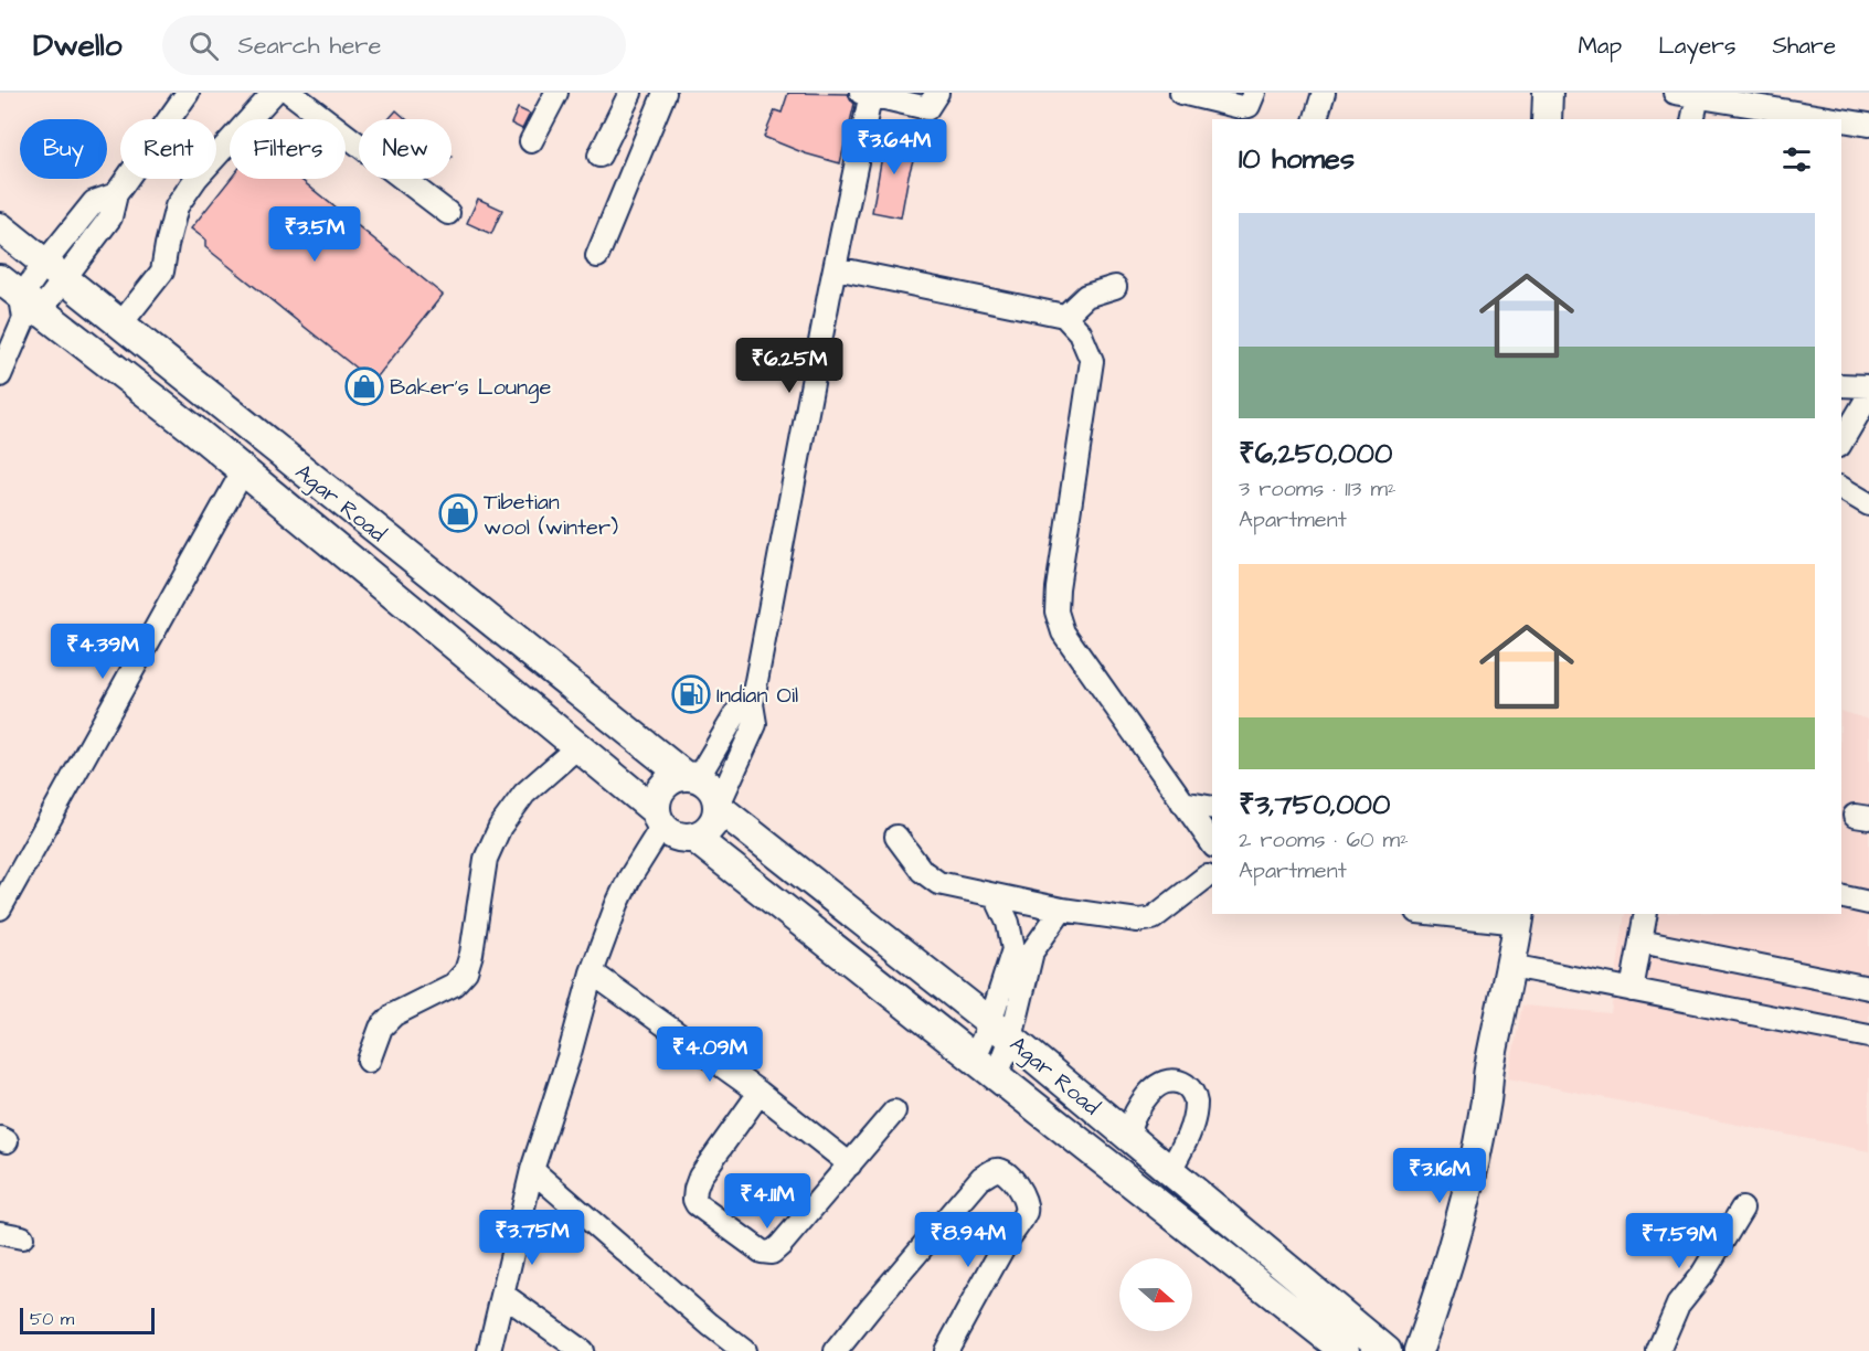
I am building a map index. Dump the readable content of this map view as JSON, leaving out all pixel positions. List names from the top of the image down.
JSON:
{
  "streets": {
    "main road": ["Agar Road"]
  },
  "places": {
    "shop": ["Baker's Lounge", "Tibetian wool (winter)"],
    "fuel station": ["Indian Oil"]
  },
  "scale_bar": "50 m",
  "north": "right",
  "page": {
    "header": "Dwello",
    "search": "Search here",
    "nav": ["Map", "Layers", "Share"],
    "price": [
      "₹3.64M",
      "₹3.5M",
      "₹6.25M",
      "₹4.39M",
      "₹4.09M",
      "₹3.16M",
      "₹4.11M",
      "₹3.75M",
      "₹8.94M",
      "₹7.59M"
    ],
    "chip": [
      "Buy",
      "Rent",
      "Filters",
      "New"
    ],
    "heading": "10 homes",
    "list": [
      {
        "name": "₹6,250,000",
        "note": "3 rooms · 113 m² · Apartment"
      },
      {
        "name": "₹3,750,000",
        "note": "2 rooms · 60 m² · Apartment"
      }
    ],
    "scale": "50 m"
  }
}
